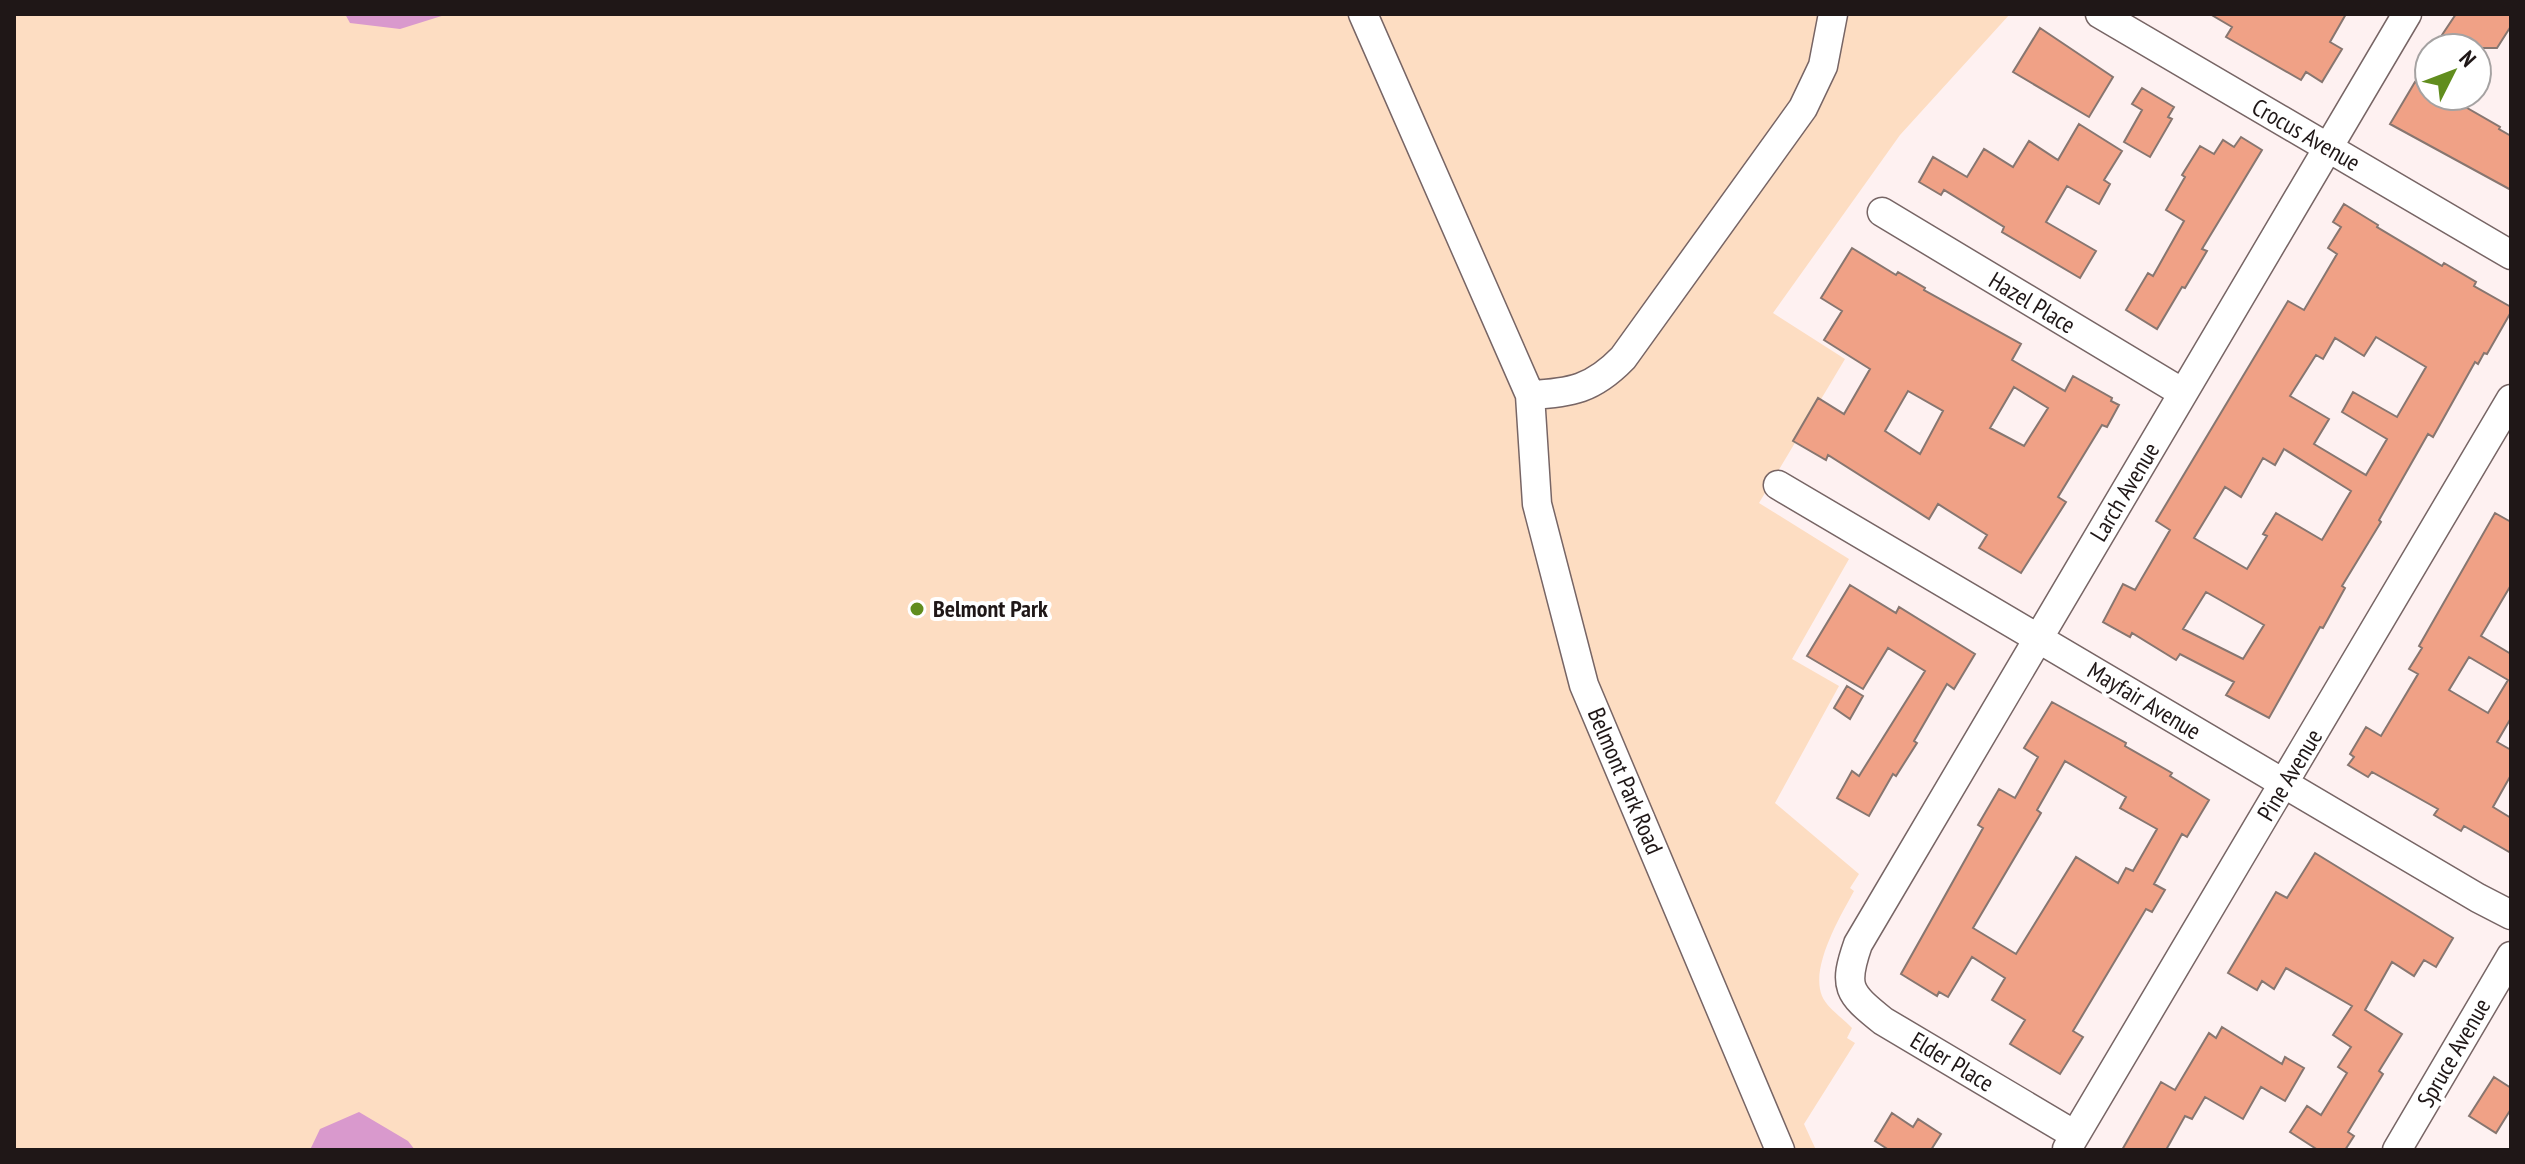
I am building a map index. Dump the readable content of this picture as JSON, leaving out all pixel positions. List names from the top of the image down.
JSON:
{
  "streets": {
    "street": [
      "Crocus Avenue",
      "Hazel Place",
      "Larch Avenue",
      "Mayfair Avenue",
      "Pine Avenue",
      "Belmont Park Road",
      "Spruce Avenue",
      "Elder Place"
    ]
  },
  "crossings": [
    ["Crocus Avenue", "Larch Avenue"],
    ["Hazel Place", "Larch Avenue"],
    ["Larch Avenue", "Mayfair Avenue"],
    ["Larch Avenue", "Elder Place"],
    ["Mayfair Avenue", "Pine Avenue"],
    ["Pine Avenue", "Elder Place"]
  ],
  "places": ["Belmont Park"],
  "north": "top right"
}
